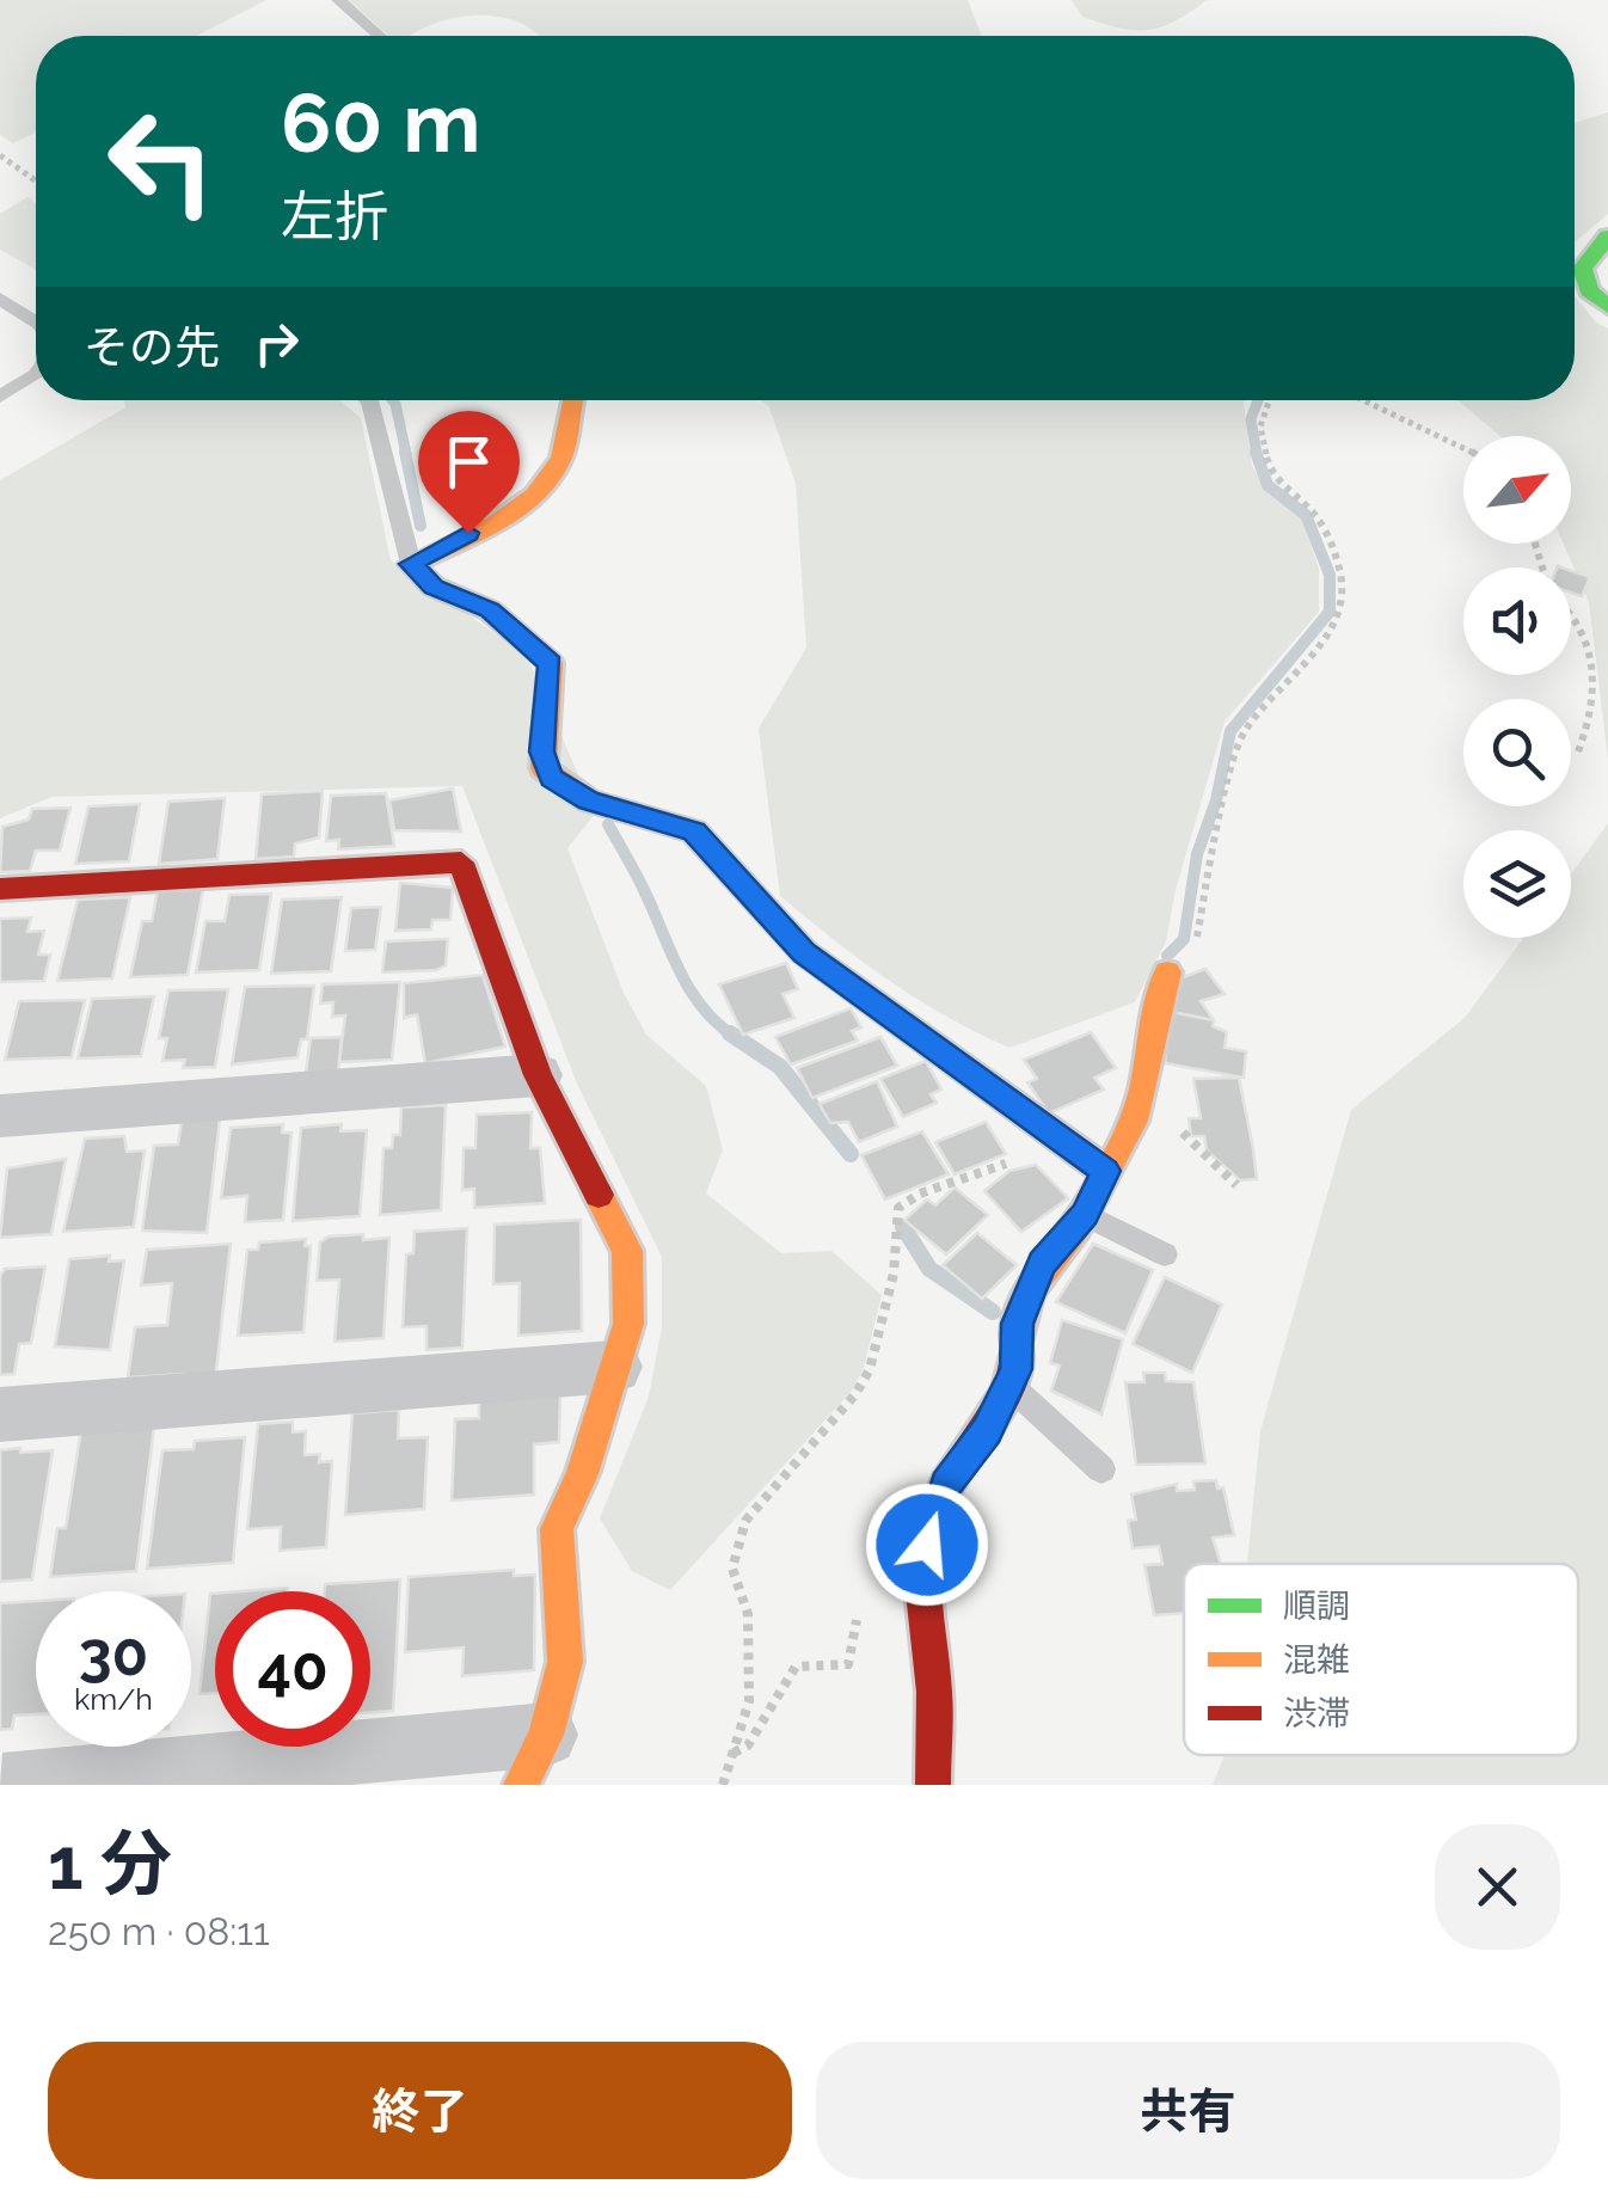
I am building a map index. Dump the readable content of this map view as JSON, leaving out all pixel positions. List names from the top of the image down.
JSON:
{
  "legend": ["順調", "混雑", "渋滞"],
  "north": "top right",
  "page": {
    "turn": ["60 m", "左折"],
    "then": "その先",
    "speed": "30 km/h",
    "limit": "40",
    "heading": ["1 分", "250 m · 08:11"],
    "buttons": ["終了", "共有"]
  }
}
